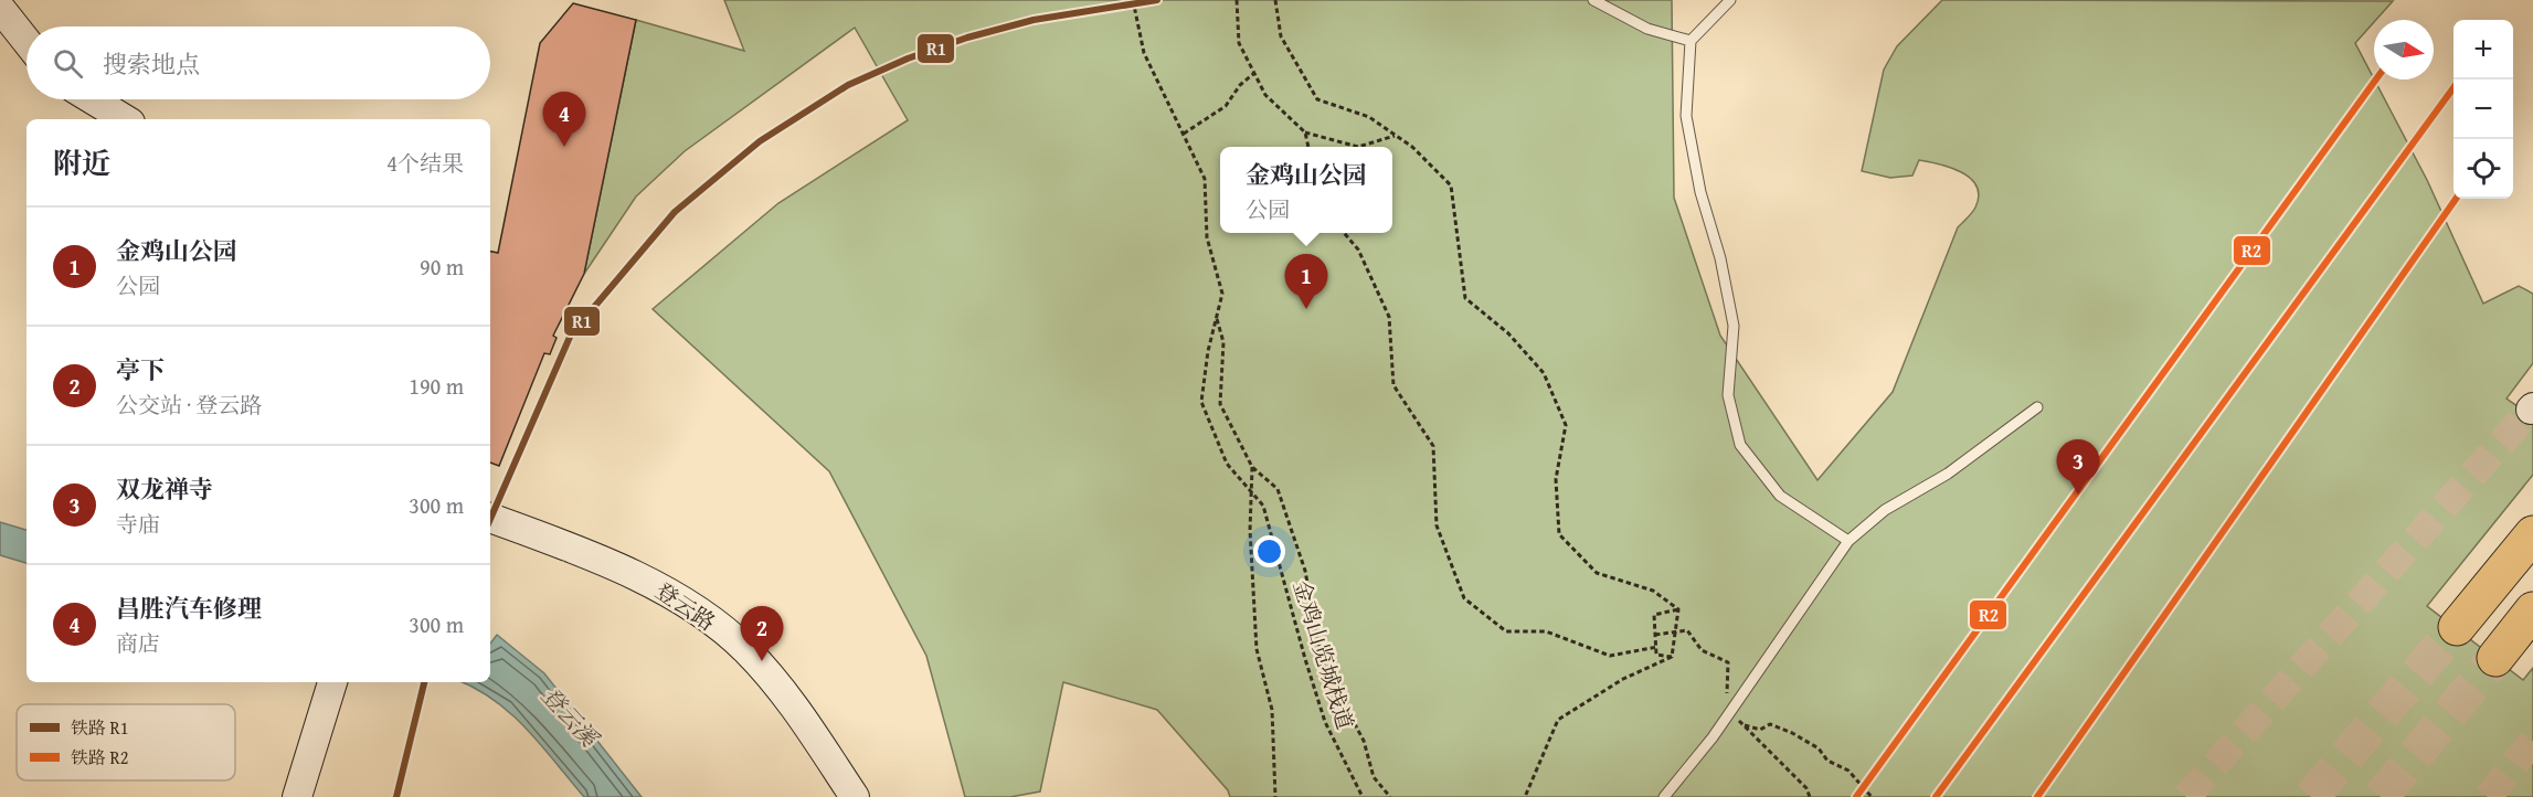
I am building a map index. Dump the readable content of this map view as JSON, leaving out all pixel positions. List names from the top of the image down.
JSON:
{
  "streets": {
    "street": ["登云路"],
    "path": ["金鸡山览城栈道"]
  },
  "water": ["登云溪"],
  "lines": ["rail line R1", "rail line R2"],
  "legend": ["铁路 R1", "铁路 R2"],
  "north": "right",
  "page": {
    "map_buttons": ["+", "−"],
    "search": "搜索地点",
    "pins": [
      "4",
      "1",
      "3",
      "2"
    ],
    "heading": ["附近", "4个结果"],
    "popup": ["金鸡山公园", "公园"],
    "list": [
      {
        "mark": "1",
        "name": "金鸡山公园",
        "note": "公园",
        "value": "90 m"
      },
      {
        "mark": "2",
        "name": "亭下",
        "note": "公交站 · 登云路",
        "value": "190 m"
      },
      {
        "mark": "3",
        "name": "双龙禅寺",
        "note": "寺庙",
        "value": "300 m"
      },
      {
        "mark": "4",
        "name": "昌胜汽车修理",
        "note": "商店",
        "value": "300 m"
      }
    ]
  }
}
